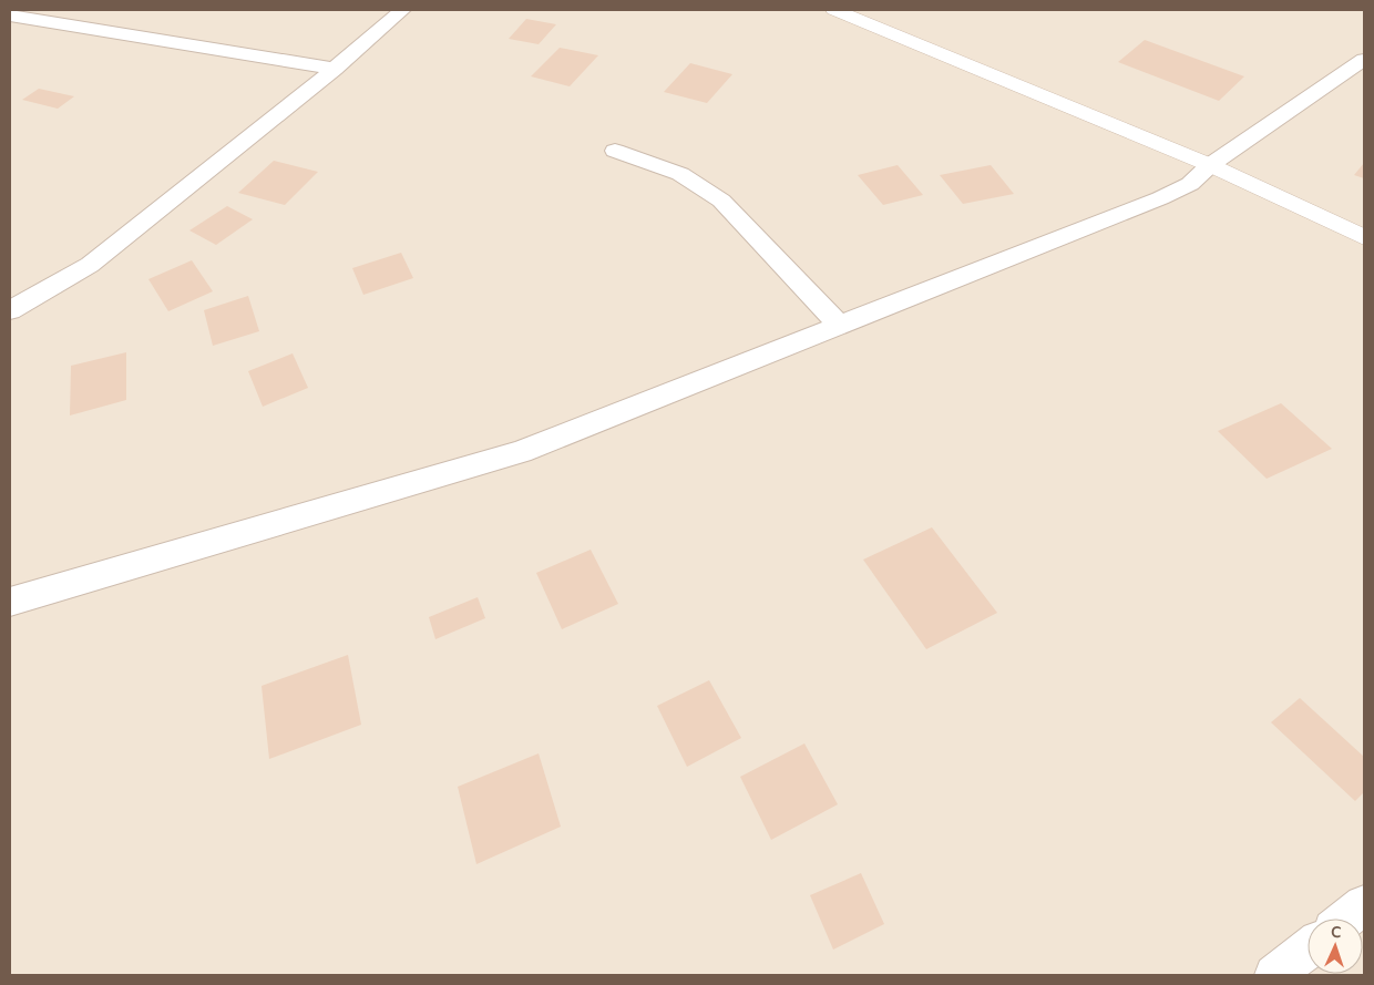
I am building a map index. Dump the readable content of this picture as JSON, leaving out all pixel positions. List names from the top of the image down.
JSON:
{
  "north": "top"
}
